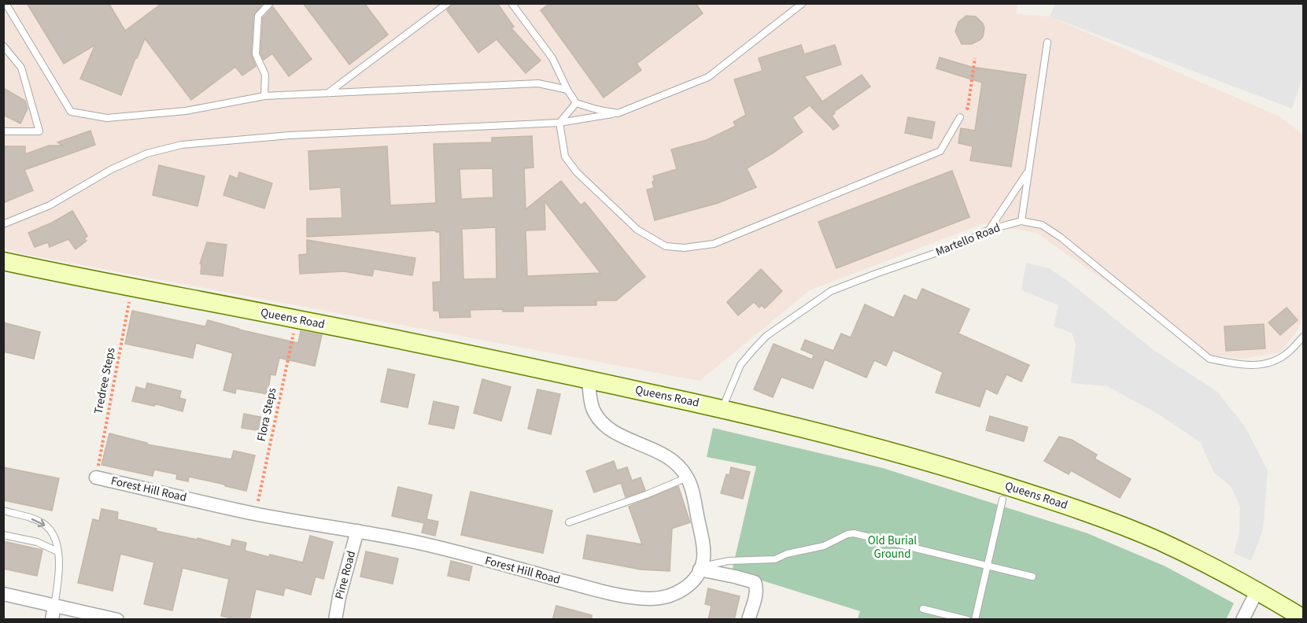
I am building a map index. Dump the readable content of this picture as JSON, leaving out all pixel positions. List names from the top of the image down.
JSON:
{
  "streets": {
    "main road": ["Queens Road"],
    "street": ["Forest Hill Road", "Pine Road"],
    "lane": ["Martello Road"],
    "path": ["Tredree Steps", "Flora Steps"]
  },
  "crossings": [
    ["Martello Road", "Queens Road"],
    ["Queens Road", "Tredree Steps"],
    ["Queens Road", "Flora Steps"],
    ["Tredree Steps", "Forest Hill Road"],
    ["Flora Steps", "Forest Hill Road"],
    ["Forest Hill Road", "Pine Road"]
  ],
  "parks": ["Old Burial Ground"]
}
